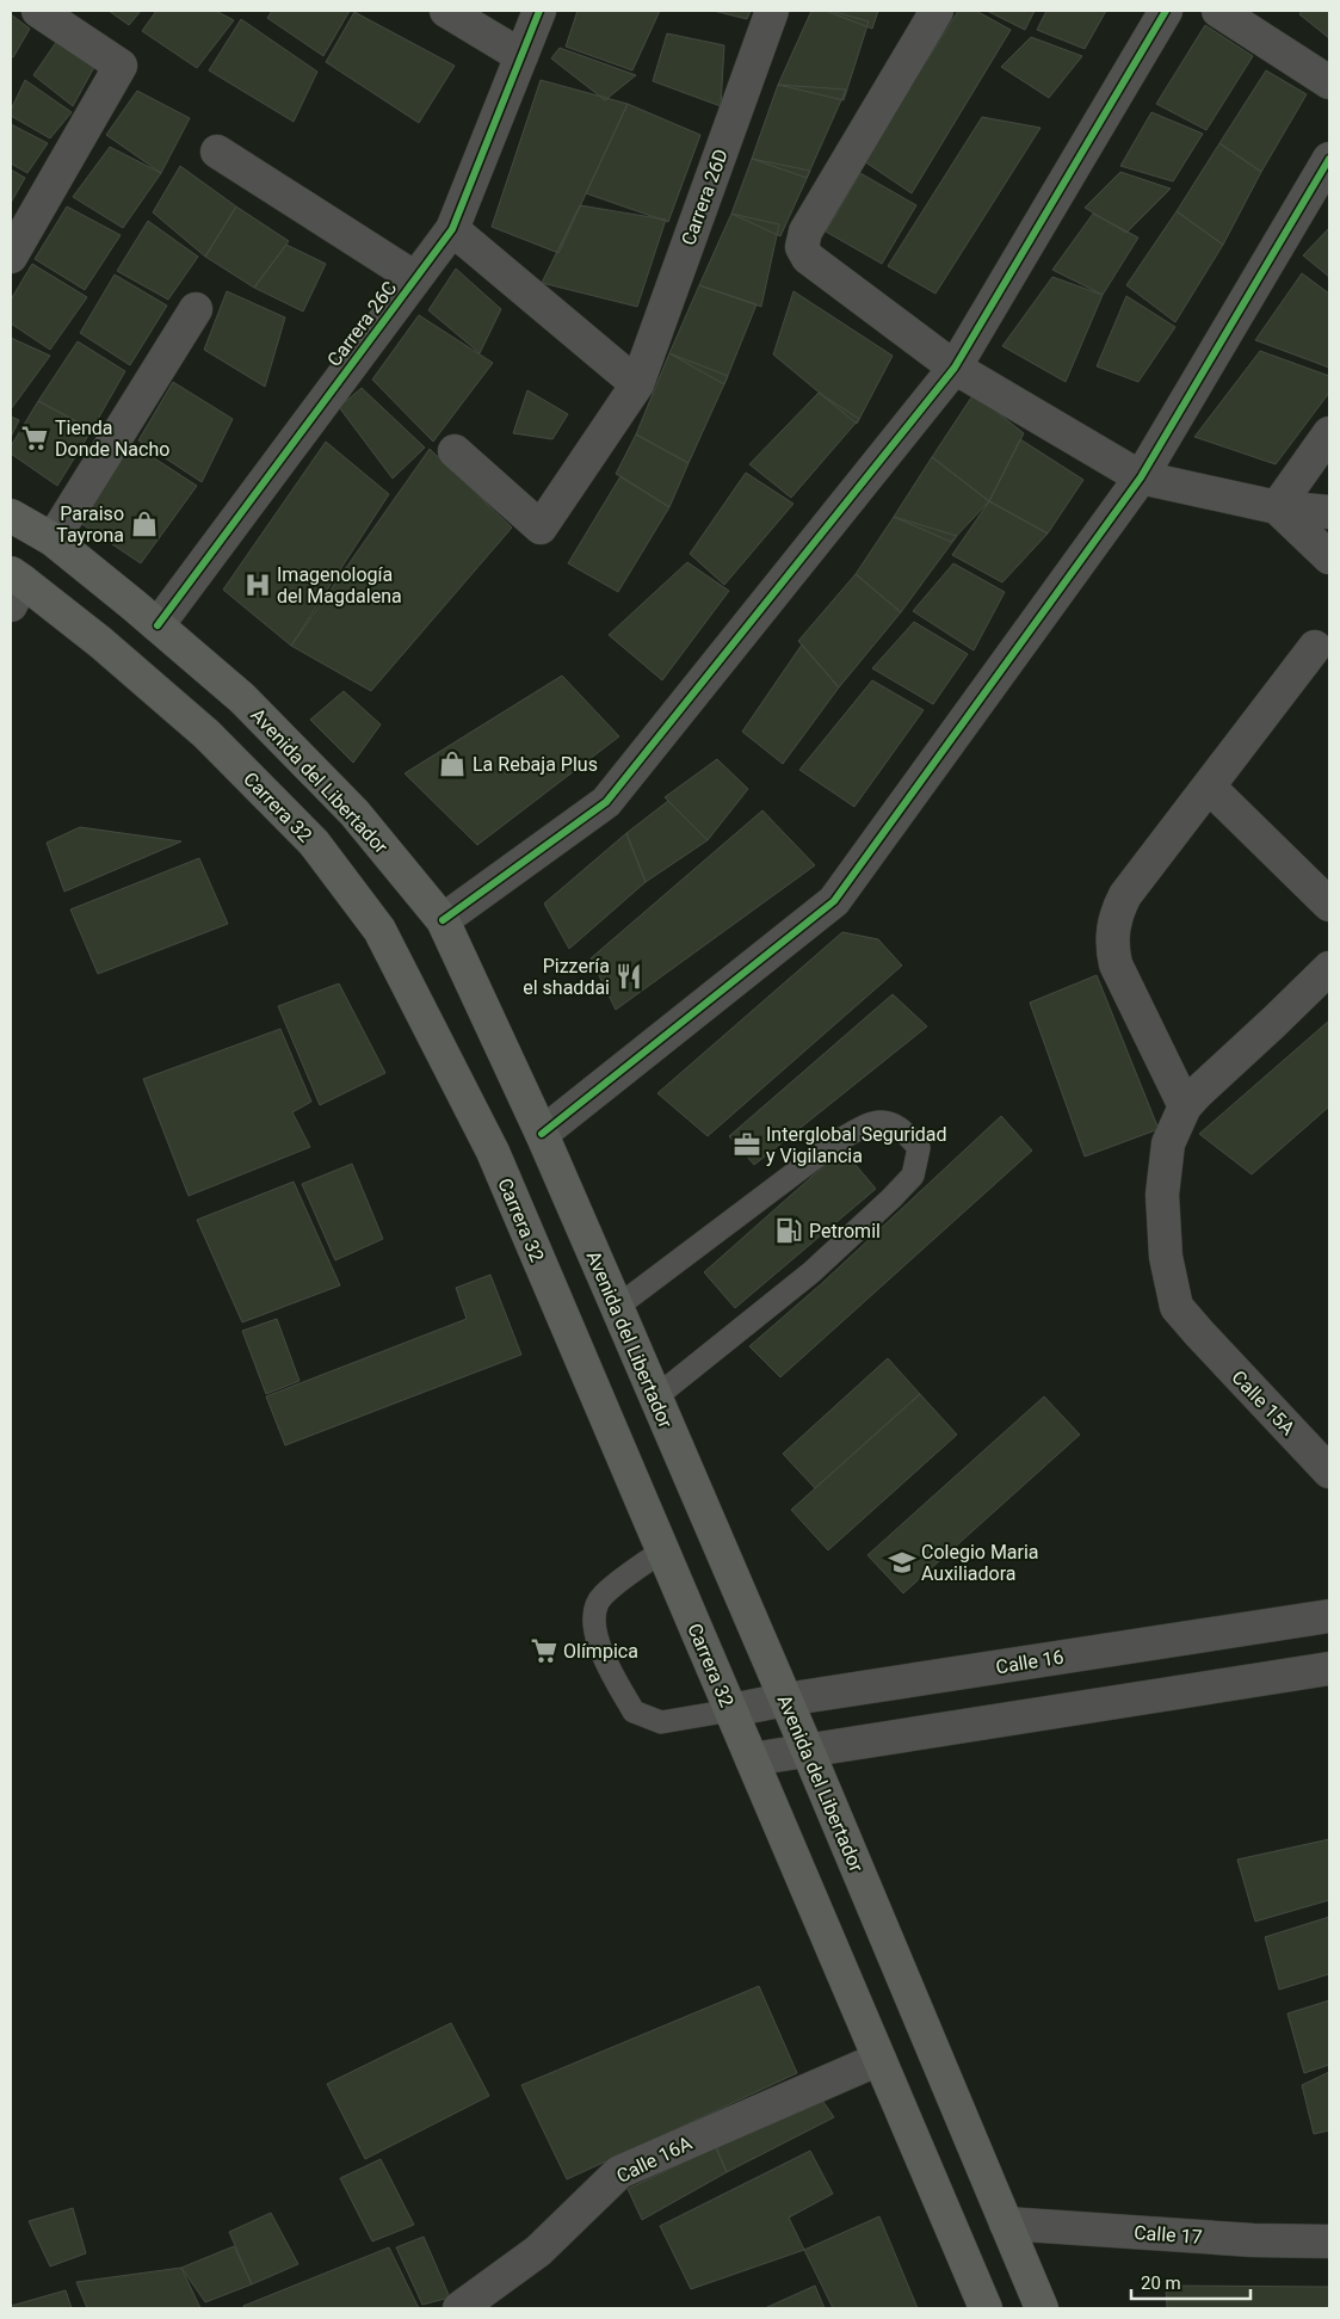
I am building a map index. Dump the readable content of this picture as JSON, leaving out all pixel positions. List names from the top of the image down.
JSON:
{
  "streets": {
    "main road": ["Avenida del Libertador", "Carrera 32"],
    "street": [
      "Carrera 26D",
      "Carrera 26C",
      "Calle 15A",
      "Calle 16",
      "Calle 16A",
      "Calle 17"
    ]
  },
  "crossings": [
    ["Carrera 26C", "Avenida del Libertador"],
    ["Avenida del Libertador", "Calle 16"],
    ["Avenida del Libertador", "Calle 17"],
    ["Carrera 32", "Calle 16"]
  ],
  "places": {
    "supermarket": ["Tienda Donde Nacho", "Olímpica"],
    "shop": ["Paraiso Tayrona", "La Rebaja Plus"],
    "hospital": ["Imagenología del Magdalena"],
    "restaurant": ["Pizzería el shaddai"],
    "office": ["Interglobal Seguridad y Vigilancia"],
    "fuel station": ["Petromil"],
    "school or university": ["Colegio Maria Auxiliadora"]
  },
  "scale_bar": "20 m"
}
